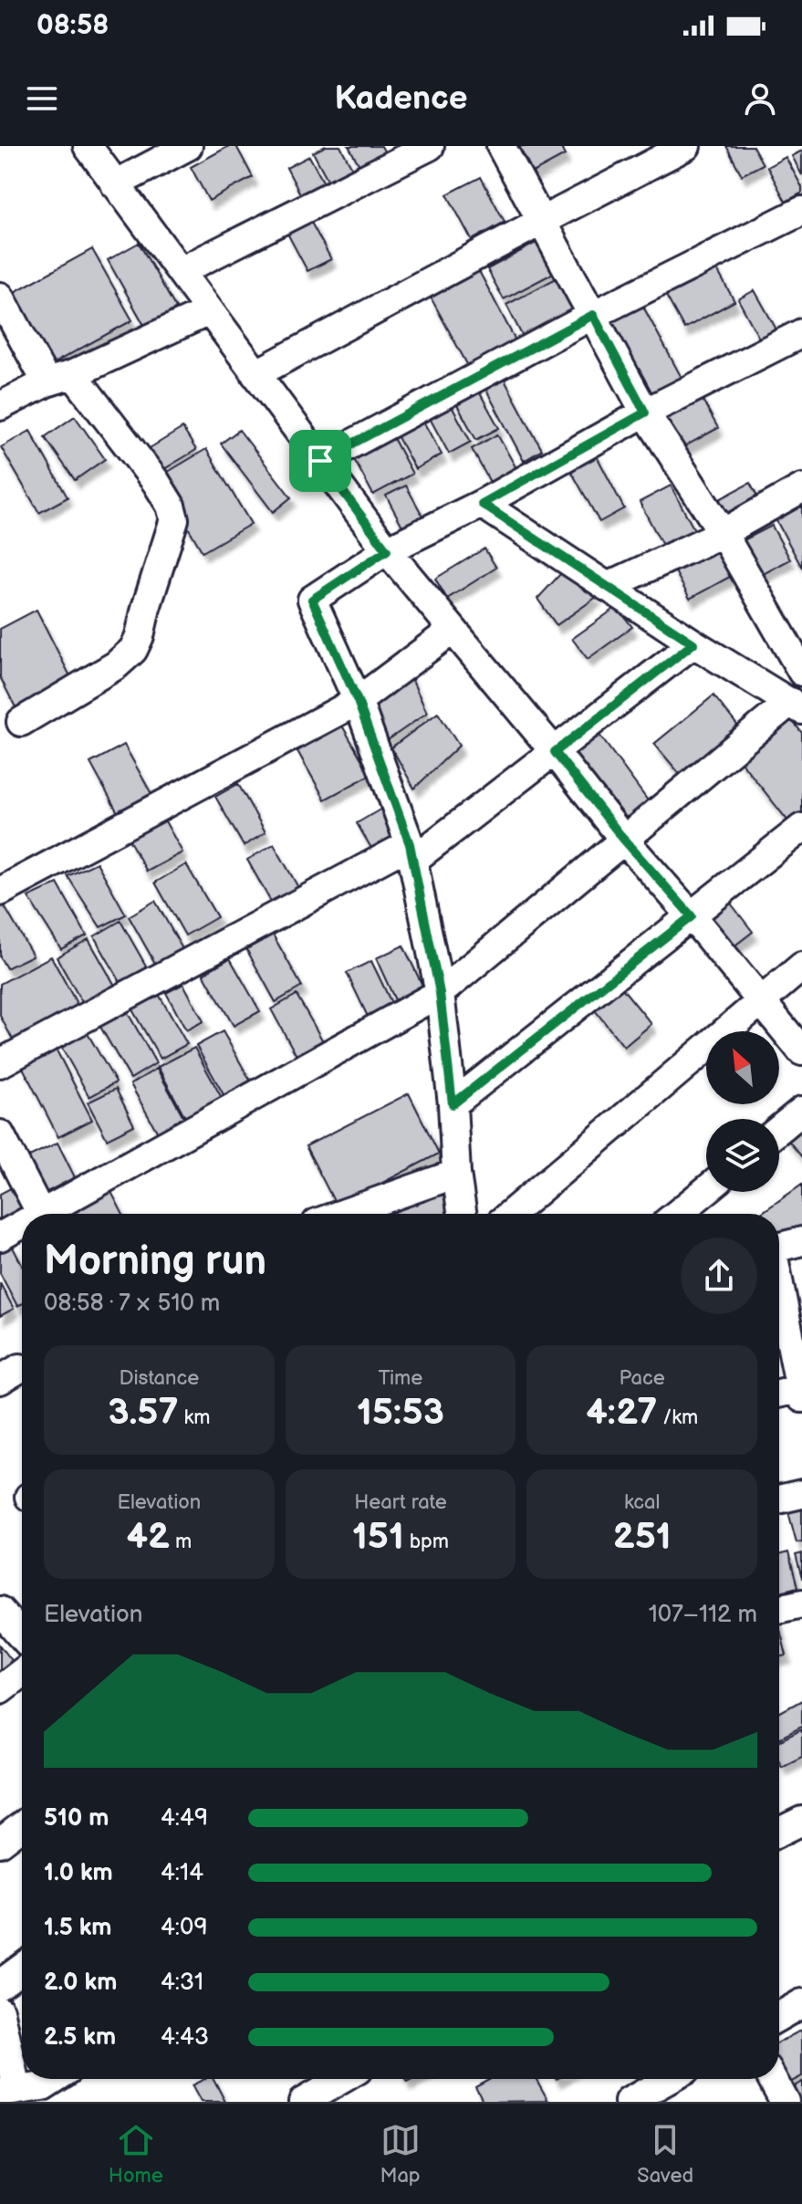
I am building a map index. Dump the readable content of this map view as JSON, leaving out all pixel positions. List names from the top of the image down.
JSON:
{
  "north": "top left",
  "page": {
    "status": "08:58",
    "header": "Kadence",
    "heading": ["Morning run", "08:58 · 7 × 510 m"],
    "stats": [
      ["Distance", "3.57 km"],
      ["Time", "15:53"],
      ["Pace", "4:27 /km"],
      ["Elevation", "42 m"],
      ["Heart rate", "151 bpm"],
      ["kcal", "251"]
    ],
    "chart": ["Elevation", "107–112 m"],
    "list": [
      {
        "name": "510 m",
        "note": "4:49"
      },
      {
        "name": "1.0 km",
        "note": "4:14"
      },
      {
        "name": "1.5 km",
        "note": "4:09"
      },
      {
        "name": "2.0 km",
        "note": "4:31"
      },
      {
        "name": "2.5 km",
        "note": "4:43"
      }
    ],
    "tabs": ["Home", "Map", "Saved"]
  }
}
